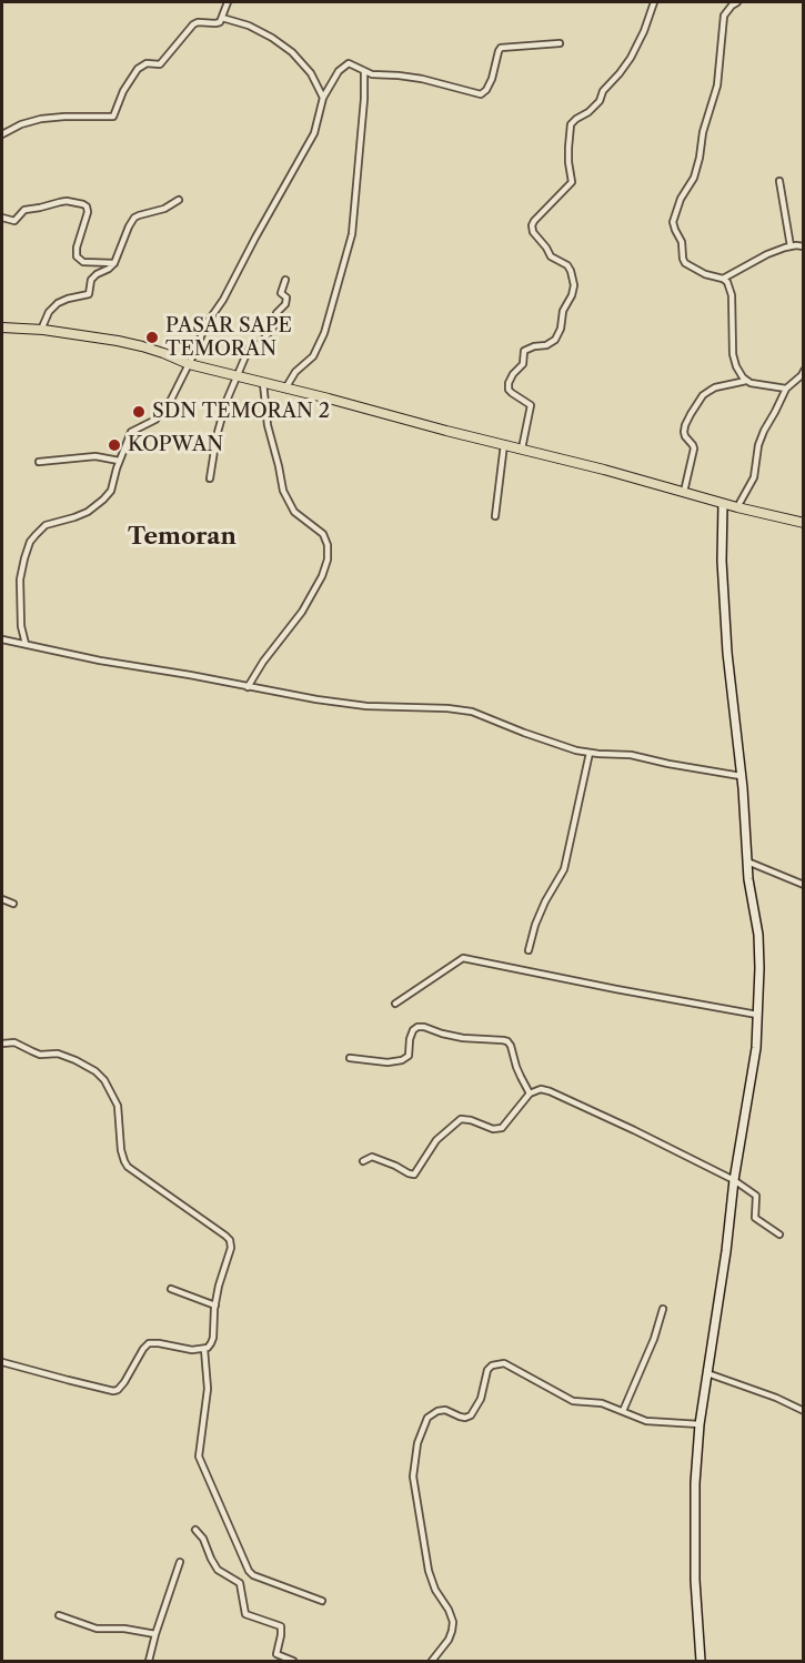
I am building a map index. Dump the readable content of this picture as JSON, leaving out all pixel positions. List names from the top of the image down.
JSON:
{
  "districts": ["Temoran"],
  "places": ["PASAR SAPE TEMORAN", "SDN TEMORAN 2", "KOPWAN"]
}
